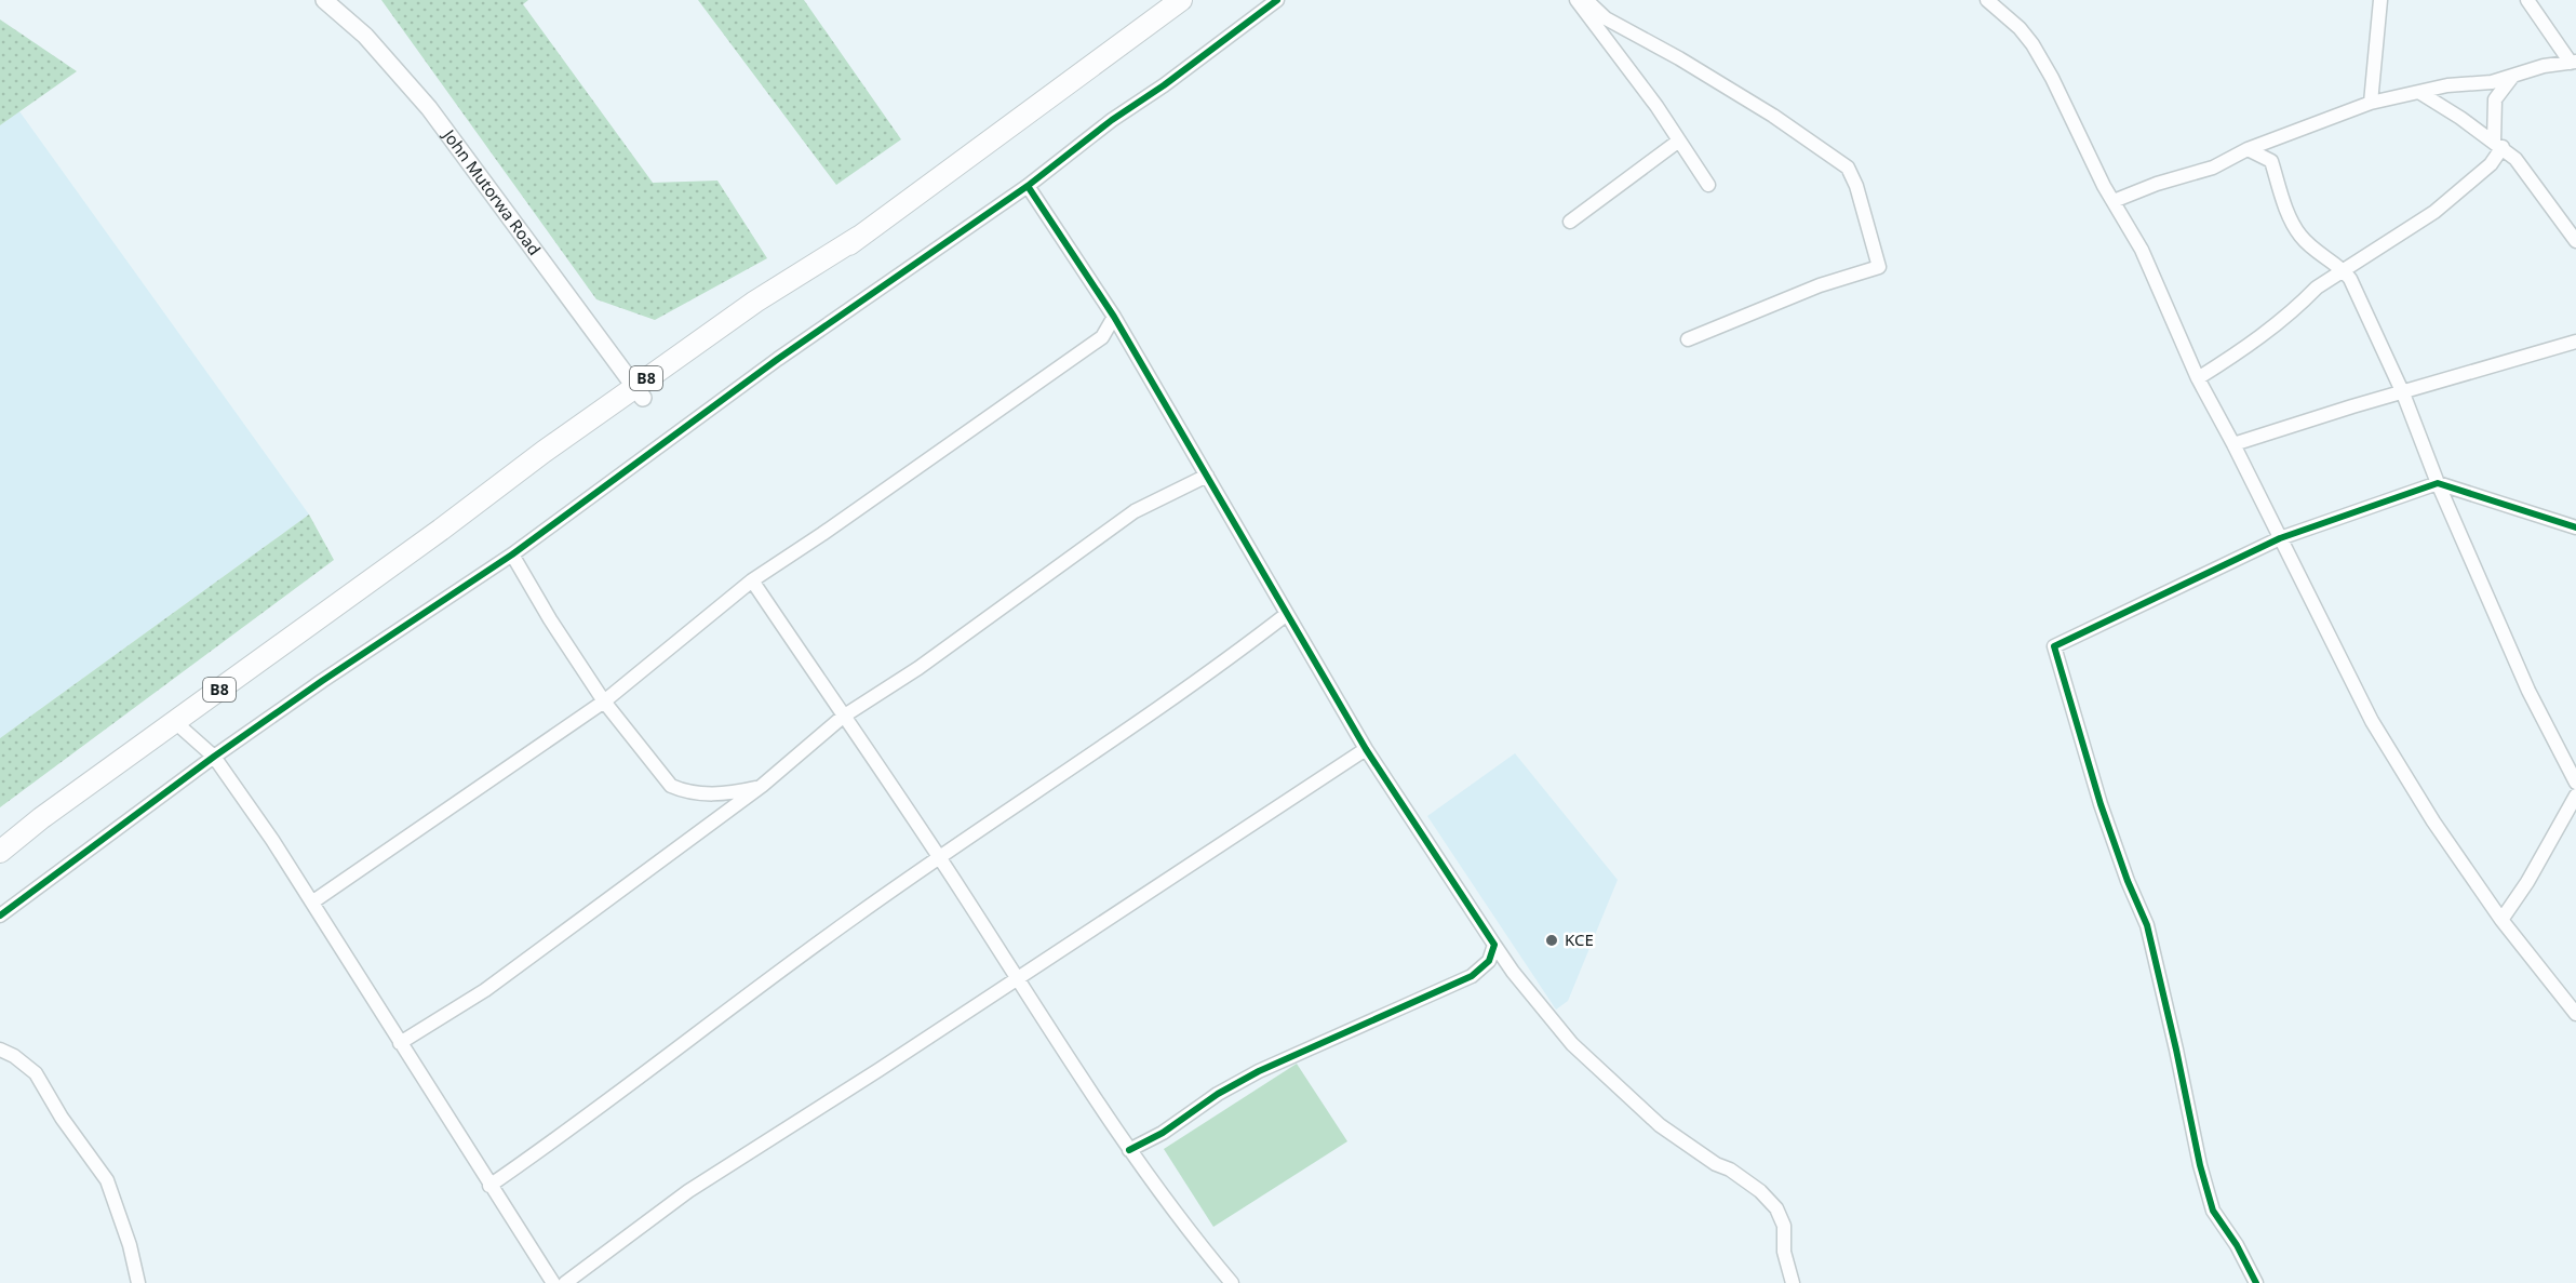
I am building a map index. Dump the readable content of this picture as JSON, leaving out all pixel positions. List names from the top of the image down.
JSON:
{
  "streets": {
    "highway": ["B8"],
    "street": ["John Mutorwa Road"]
  },
  "crossings": [
    ["John Mutorwa Road", "B8"]
  ],
  "places": ["KCE"]
}
